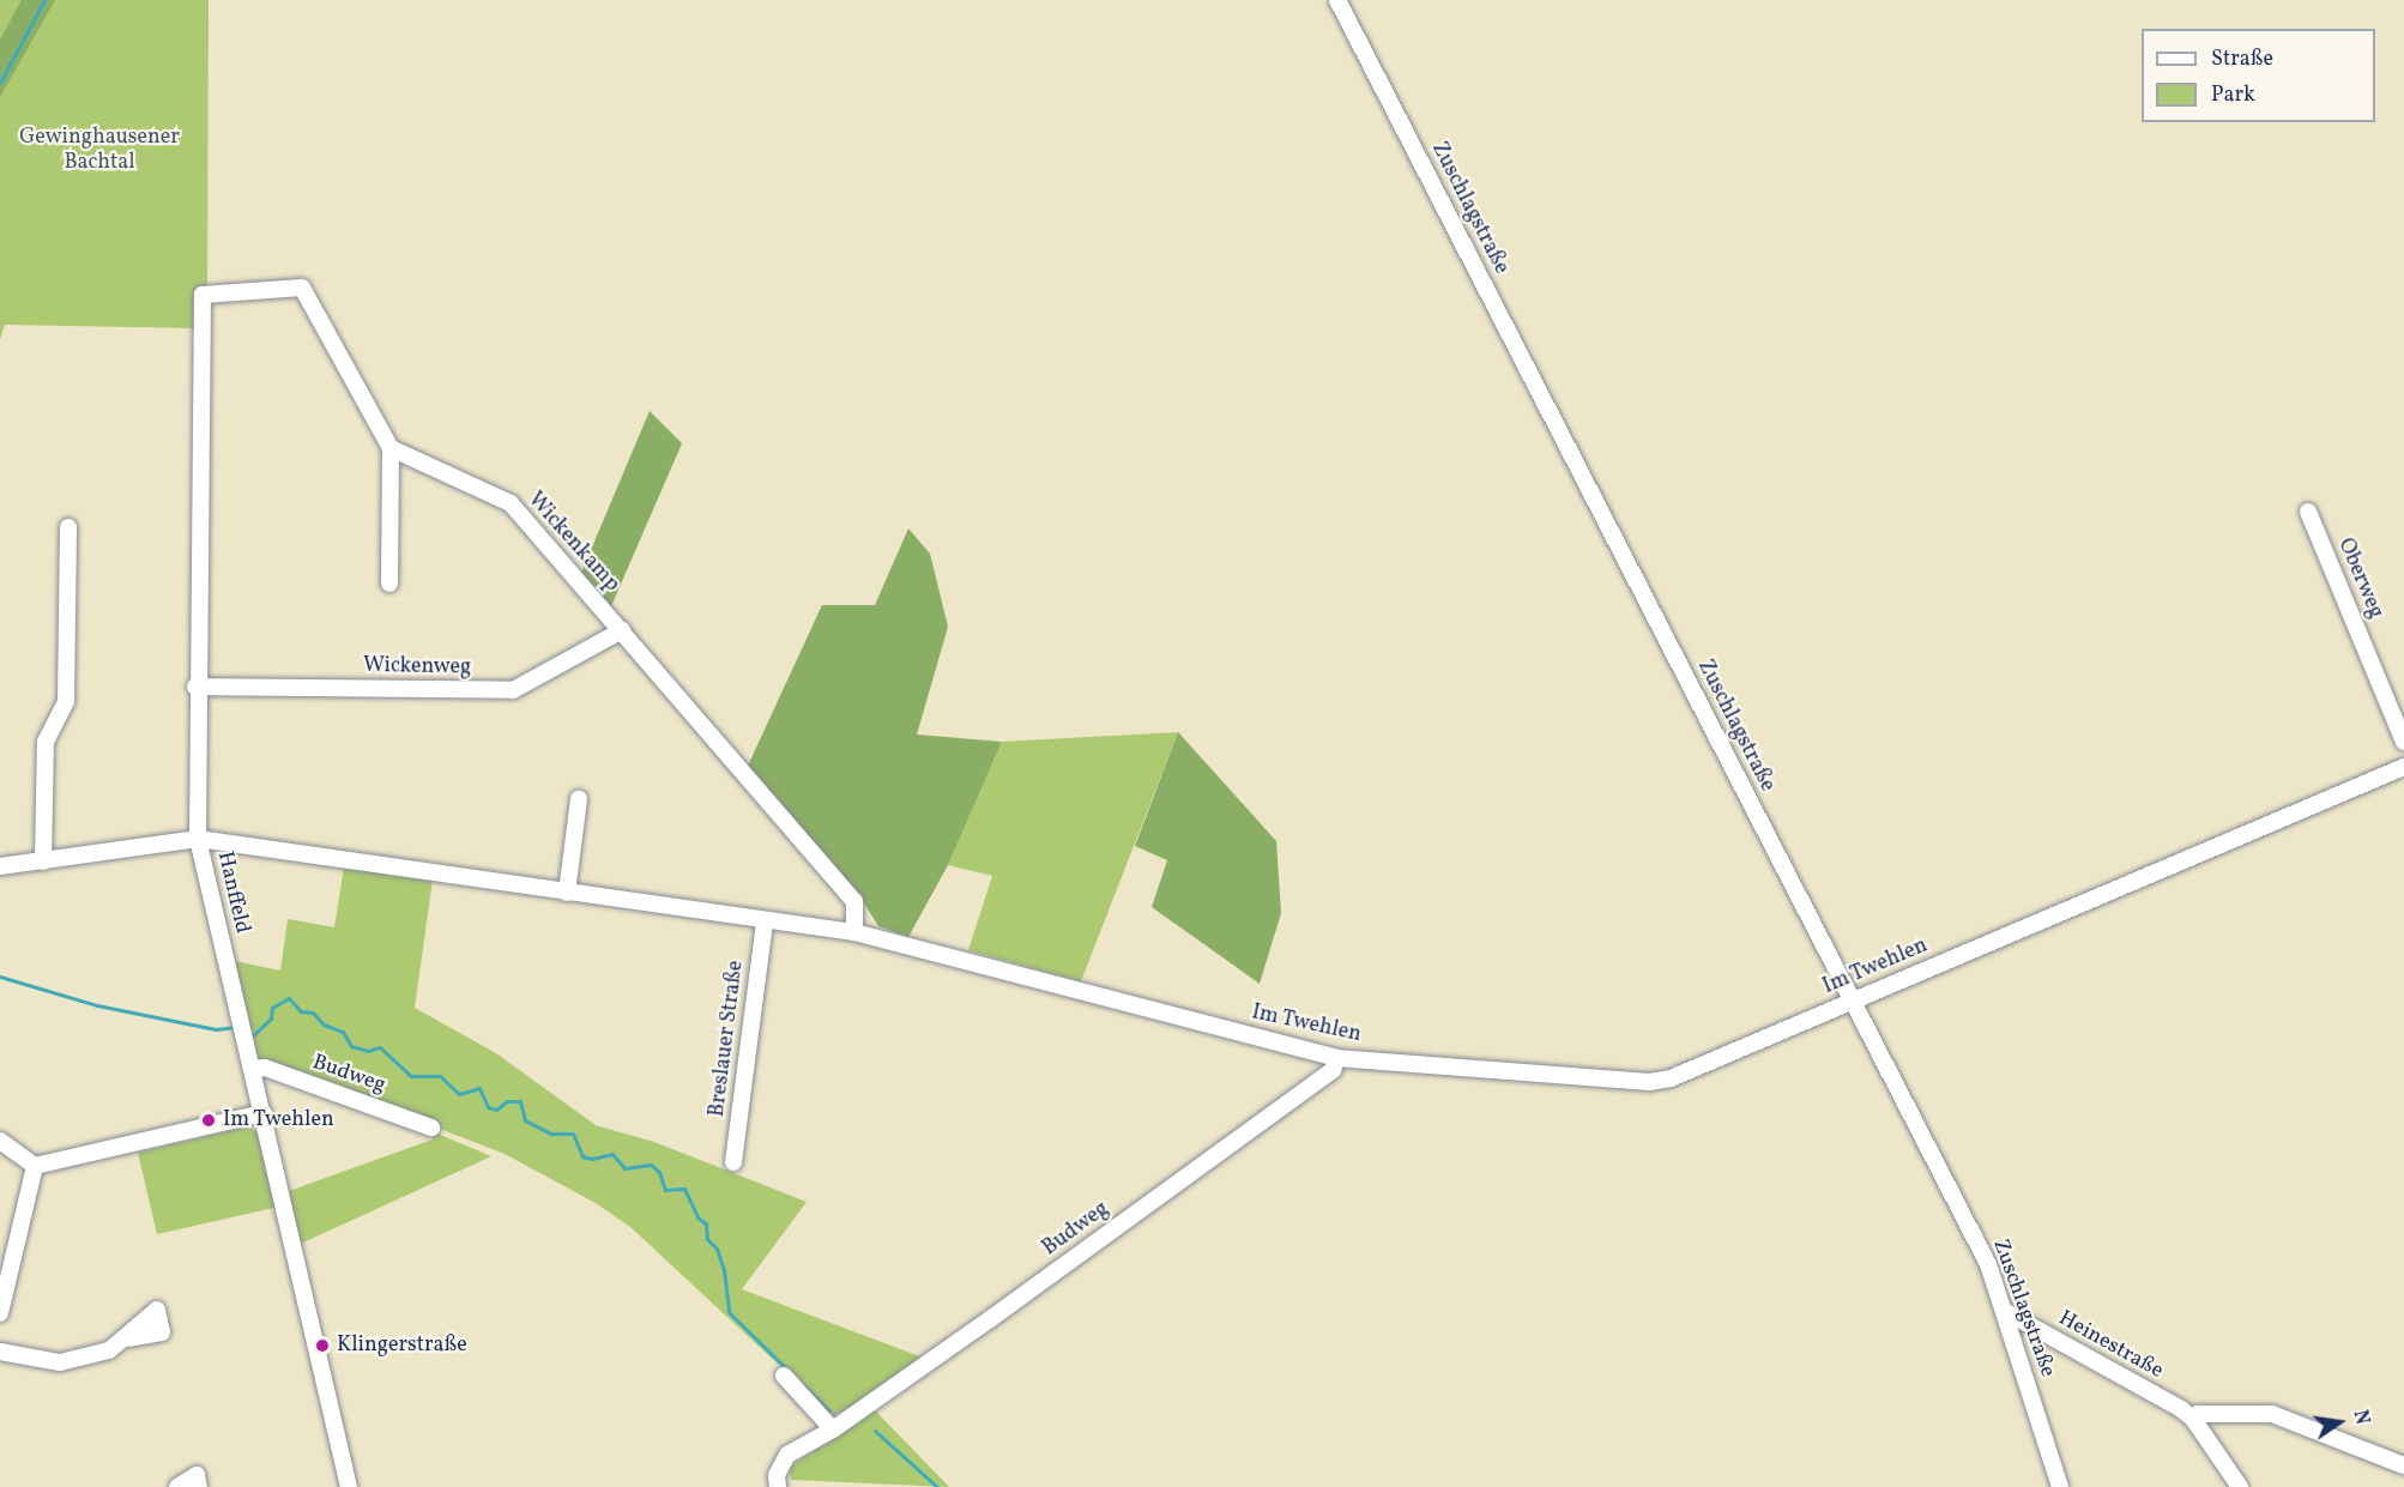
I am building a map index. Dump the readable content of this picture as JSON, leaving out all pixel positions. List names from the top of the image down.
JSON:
{
  "streets": {
    "street": [
      "Zuschlagstraße",
      "Wickenkamp",
      "Oberweg",
      "Wickenweg",
      "Hanffeld",
      "Im Twehlen",
      "Breslauer Straße",
      "Budweg",
      "Heinestraße"
    ]
  },
  "crossings": [
    ["Zuschlagstraße", "Im Twehlen"],
    ["Zuschlagstraße", "Heinestraße"],
    ["Wickenkamp", "Wickenweg"],
    ["Wickenkamp", "Hanffeld"],
    ["Wickenkamp", "Im Twehlen"],
    ["Wickenweg", "Hanffeld"],
    ["Hanffeld", "Im Twehlen"],
    ["Hanffeld", "Budweg"],
    ["Im Twehlen", "Breslauer Straße"],
    ["Im Twehlen", "Budweg"]
  ],
  "parks": ["Gewinghausener Bachtal"],
  "places": ["Im Twehlen", "Klingerstraße"],
  "legend": ["Straße", "Park"],
  "north": "right"
}
